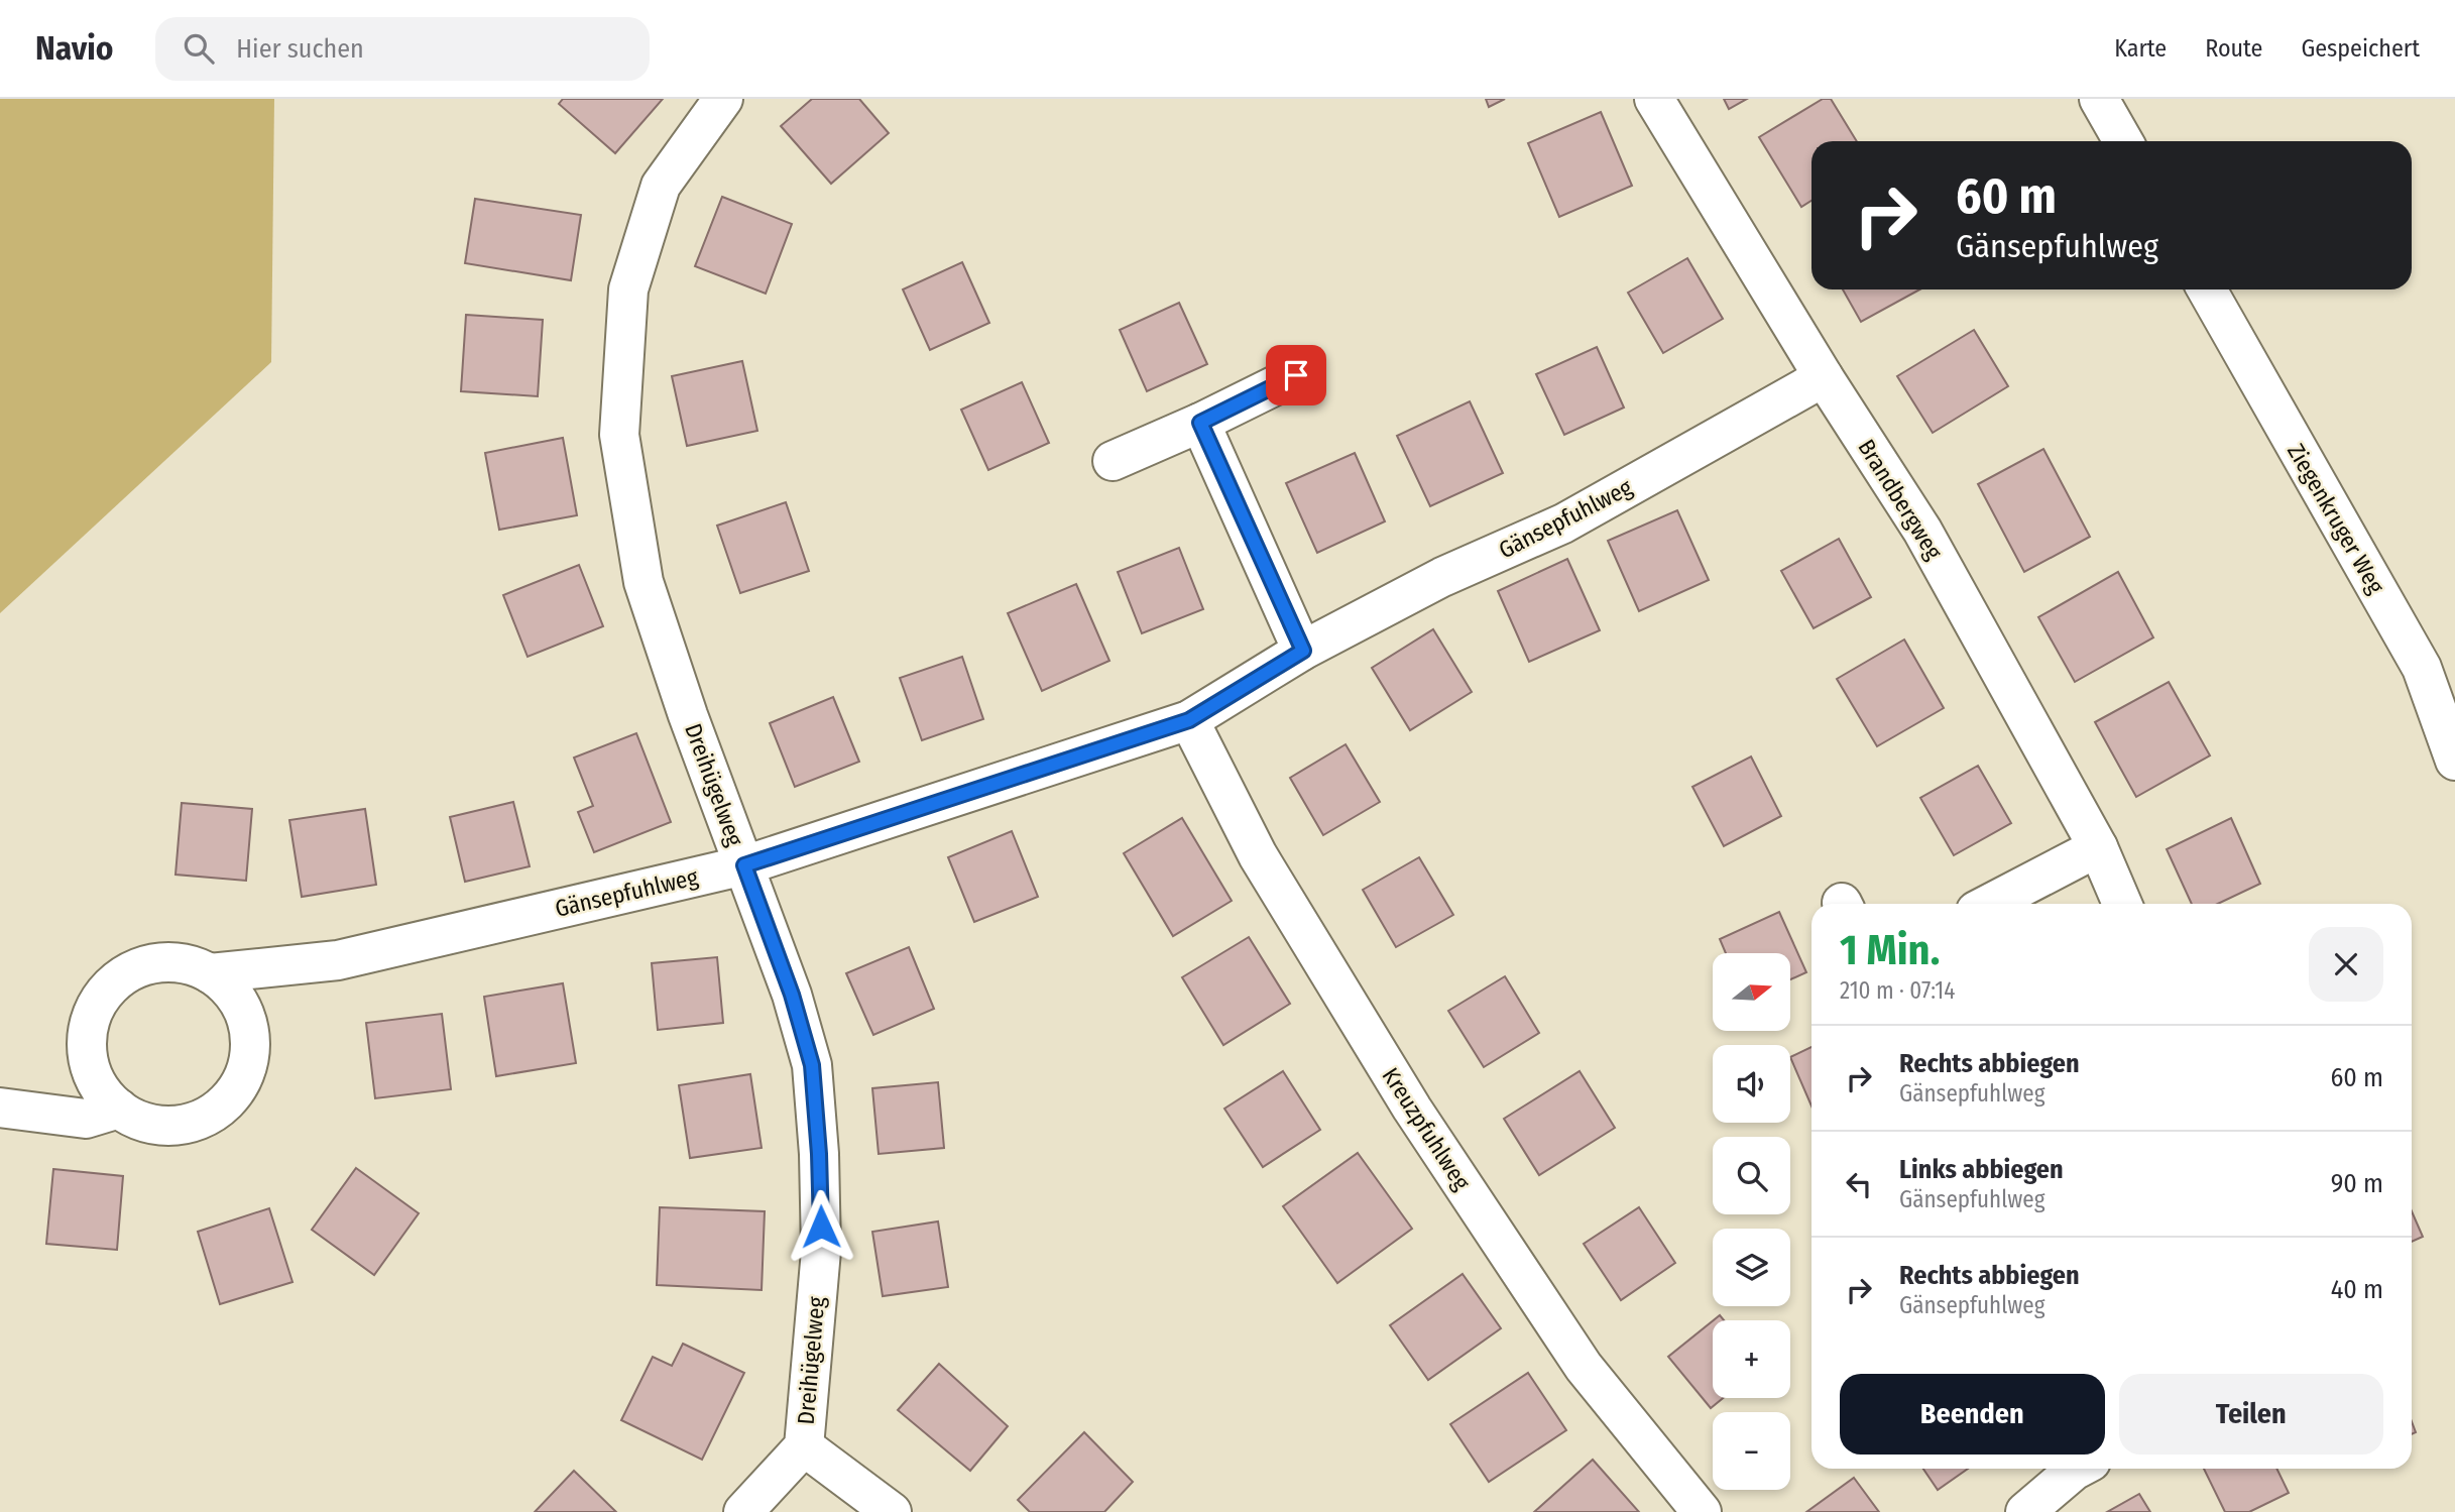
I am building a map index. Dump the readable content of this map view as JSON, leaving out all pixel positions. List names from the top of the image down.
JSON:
{
  "streets": {
    "street": [
      "Brandbergweg",
      "Gänsepfuhlweg",
      "Ziegenkruger Weg",
      "Dreihügelweg",
      "Kreuzpfuhlweg"
    ]
  },
  "crossings": [
    ["Brandbergweg", "Gänsepfuhlweg"],
    ["Gänsepfuhlweg", "Dreihügelweg"],
    ["Gänsepfuhlweg", "Kreuzpfuhlweg"]
  ],
  "north": "right",
  "page": {
    "header": "Navio",
    "search": "Hier suchen",
    "nav": ["Karte", "Route", "Gespeichert"],
    "turn": ["60 m", "Gänsepfuhlweg"],
    "heading": ["1 Min.", "210 m · 07:14"],
    "map_buttons": ["+", "−"],
    "list": [
      {
        "name": "Rechts abbiegen",
        "note": "Gänsepfuhlweg",
        "value": "60 m"
      },
      {
        "name": "Links abbiegen",
        "note": "Gänsepfuhlweg",
        "value": "90 m"
      },
      {
        "name": "Rechts abbiegen",
        "note": "Gänsepfuhlweg",
        "value": "40 m"
      }
    ],
    "buttons": ["Beenden", "Teilen"]
  }
}
